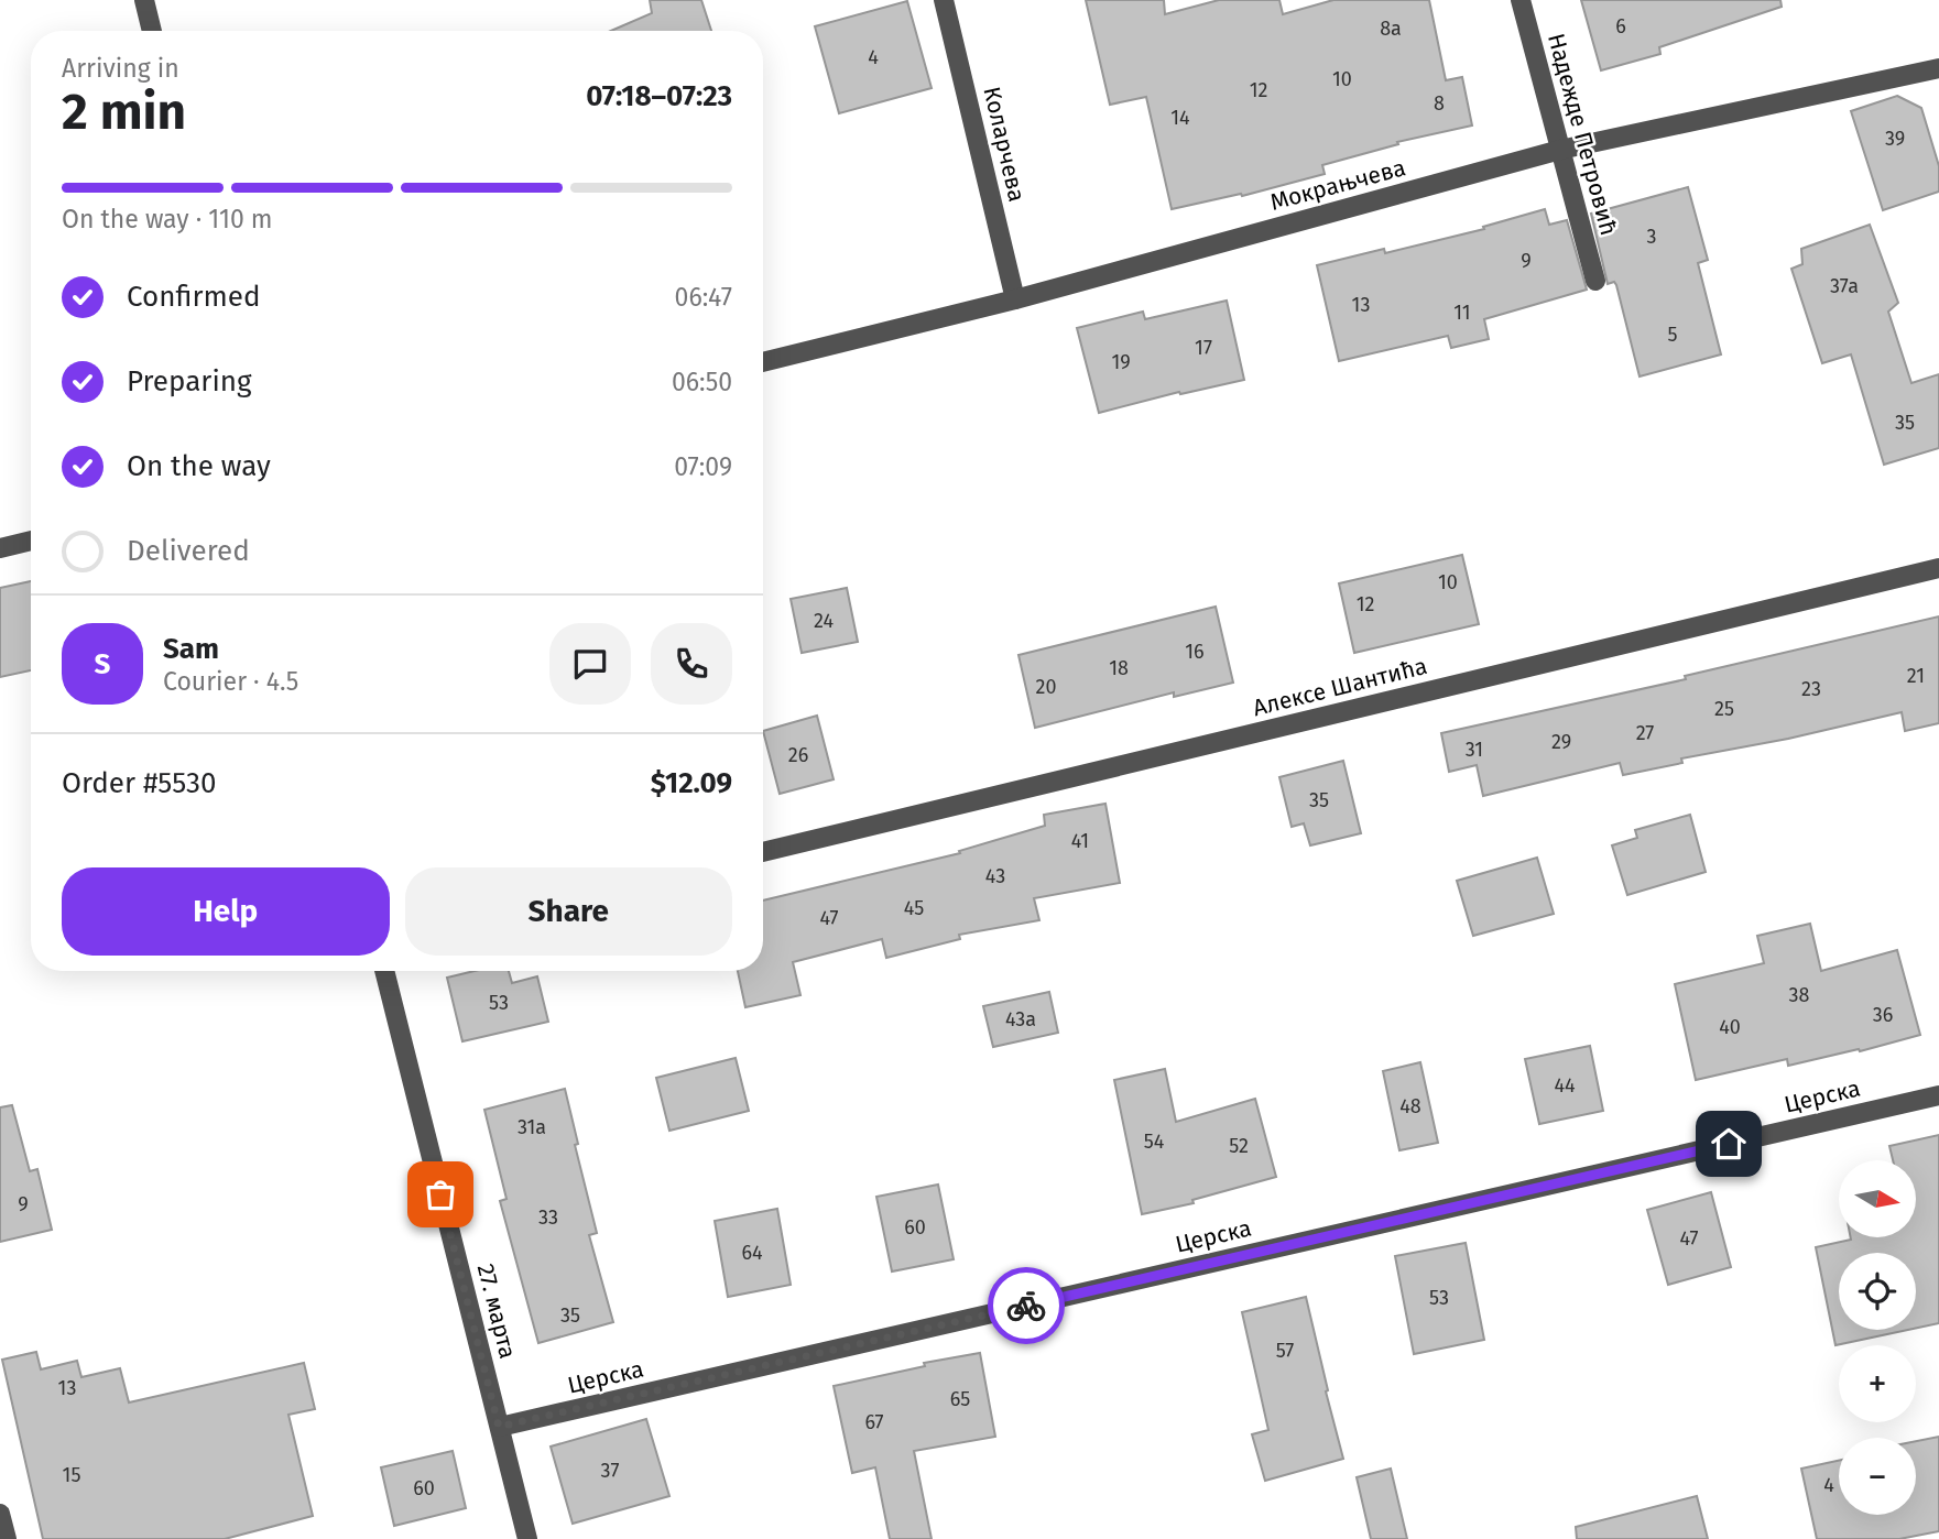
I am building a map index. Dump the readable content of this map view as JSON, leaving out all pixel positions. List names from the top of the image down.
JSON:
{
  "streets": {
    "street": [
      "Надежде Петровић",
      "Коларчева",
      "Мокрањчева",
      "Алексе Шантића",
      "Церска",
      "27. марта"
    ]
  },
  "crossings": [
    ["Надежде Петровић", "Мокрањчева"],
    ["Коларчева", "Мокрањчева"],
    ["Церска", "27. марта"]
  ],
  "house_numbers": [
    "6",
    "8a",
    "4",
    "10",
    "12",
    "8",
    "14",
    "39",
    "3",
    "9",
    "37a",
    "13",
    "11",
    "5",
    "17",
    "19",
    "35",
    "10",
    "12",
    "24",
    "16",
    "18",
    "21",
    "20",
    "23",
    "25",
    "27",
    "29",
    "31",
    "26",
    "35",
    "41",
    "43",
    "45",
    "47",
    "38",
    "53",
    "36",
    "43a",
    "40",
    "44",
    "48",
    "31a",
    "54",
    "52",
    "9",
    "33",
    "60",
    "47",
    "64",
    "53",
    "35",
    "57",
    "13",
    "65",
    "67",
    "37",
    "15",
    "4",
    "60"
  ],
  "north": "right",
  "page": {
    "heading": ["2 min", "Arriving in", "07:18–07:23"],
    "panel": [
      "Sam",
      "Courier · 4.5",
      "Order #5530",
      "$12.09"
    ],
    "bar": "On the way · 110 m",
    "list": [
      ["Confirmed", "06:47"],
      ["Preparing", "06:50"],
      ["On the way", "07:09"],
      "Delivered"
    ],
    "round": "S",
    "buttons": ["Help", "Share"],
    "map_buttons": ["+", "−"]
  }
}
